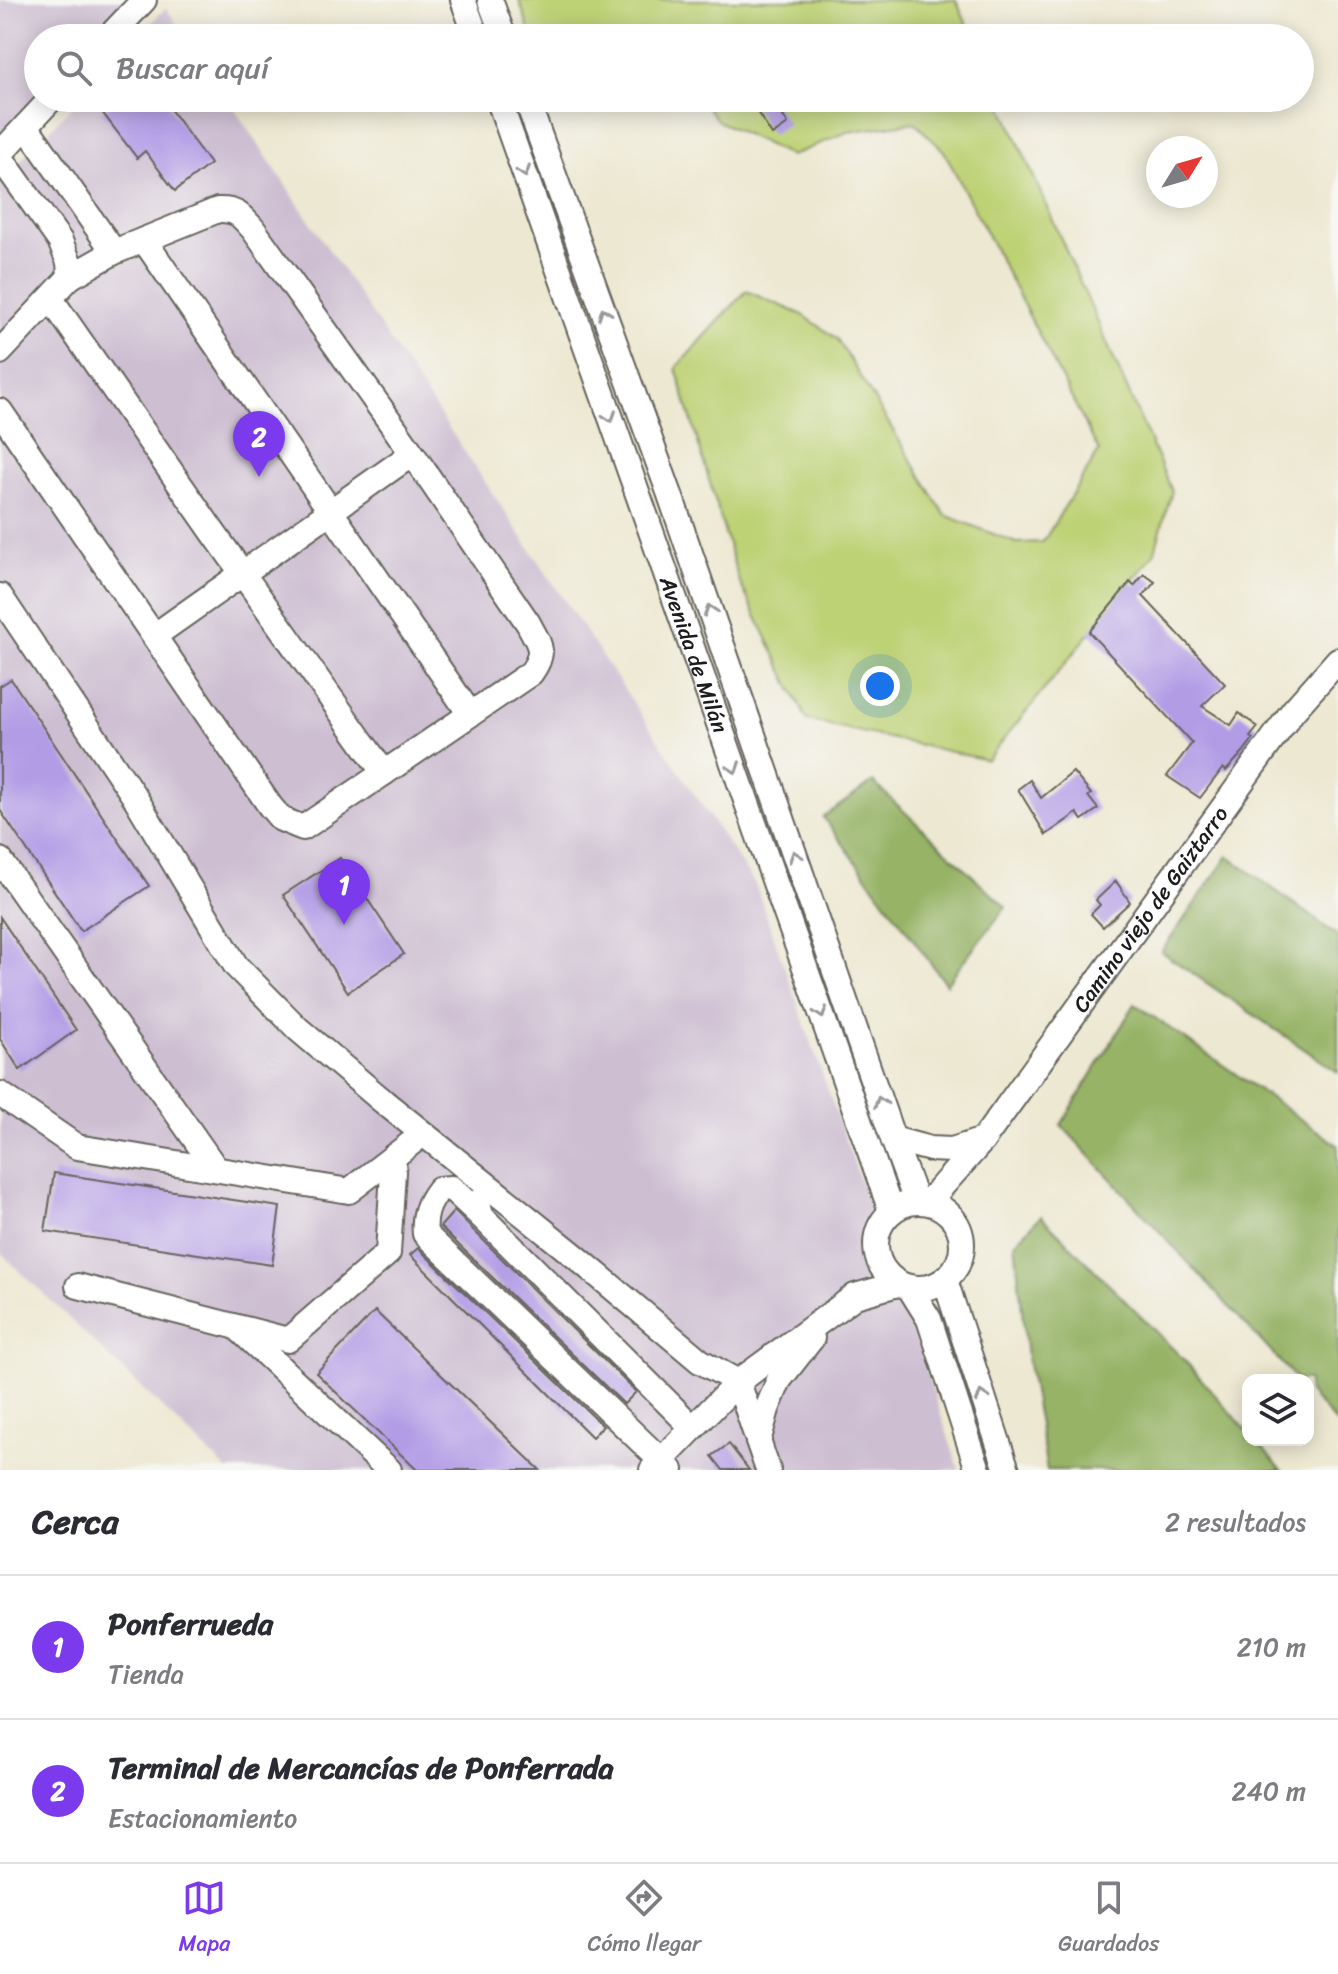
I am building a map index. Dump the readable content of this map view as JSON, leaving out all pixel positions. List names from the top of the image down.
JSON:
{
  "streets": {
    "street": ["Avenida de Milán", "Camino viejo de Gaiztarro"]
  },
  "crossings": [
    ["Avenida de Milán", "Camino viejo de Gaiztarro"]
  ],
  "north": "top right",
  "page": {
    "search": "Buscar aquí",
    "pins": ["2", "1"],
    "heading": ["Cerca", "2 resultados"],
    "list": [
      {
        "mark": "1",
        "name": "Ponferrueda",
        "note": "Tienda",
        "value": "210 m"
      },
      {
        "mark": "2",
        "name": "Terminal de Mercancías de Ponferrada",
        "note": "Estacionamiento",
        "value": "240 m"
      }
    ],
    "nav": ["Mapa", "Cómo llegar", "Guardados"]
  }
}
